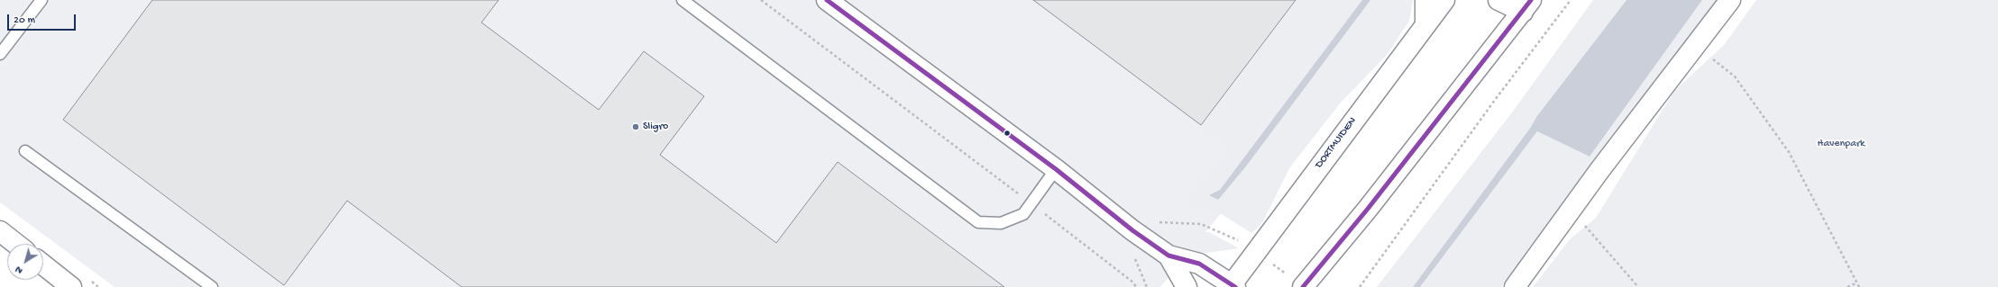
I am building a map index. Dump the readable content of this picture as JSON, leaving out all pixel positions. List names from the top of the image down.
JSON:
{
  "streets": {
    "main road": ["DORTMUIDEN"]
  },
  "parks": ["Havenpark"],
  "places": ["Sligro"],
  "scale_bar": "20 m",
  "north": "bottom left"
}
